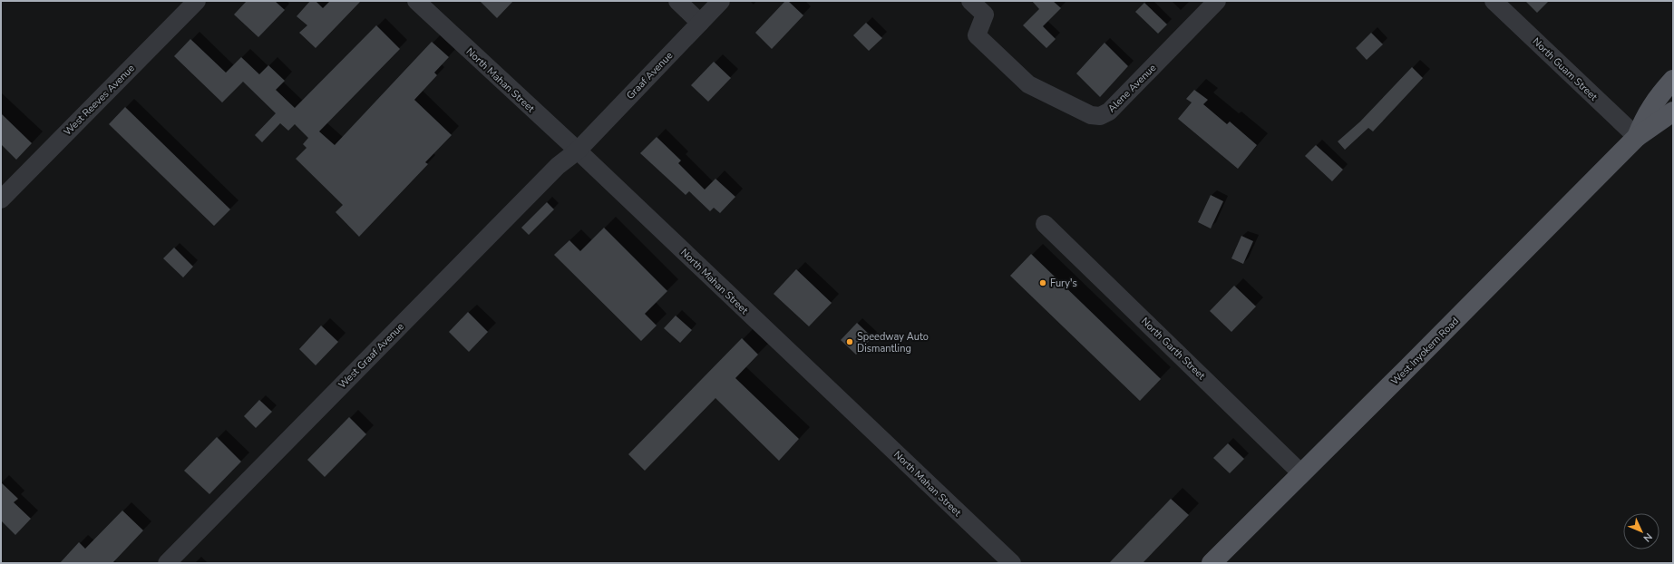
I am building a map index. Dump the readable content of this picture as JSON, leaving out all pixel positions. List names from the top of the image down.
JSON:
{
  "streets": {
    "main road": ["West Inyokern Road"],
    "street": [
      "North Guam Street",
      "Graaf Avenue",
      "North Mahan Street",
      "Alene Avenue",
      "West Reeves Avenue",
      "North Garth Street",
      "West Graaf Avenue"
    ]
  },
  "crossings": [
    ["North Guam Street", "West Inyokern Road"],
    ["Graaf Avenue", "North Mahan Street"],
    ["Graaf Avenue", "West Graaf Avenue"],
    ["North Mahan Street", "West Graaf Avenue"],
    ["North Garth Street", "West Inyokern Road"]
  ],
  "places": ["Fury's", "Speedway Auto Dismantling"],
  "north": "bottom right"
}
